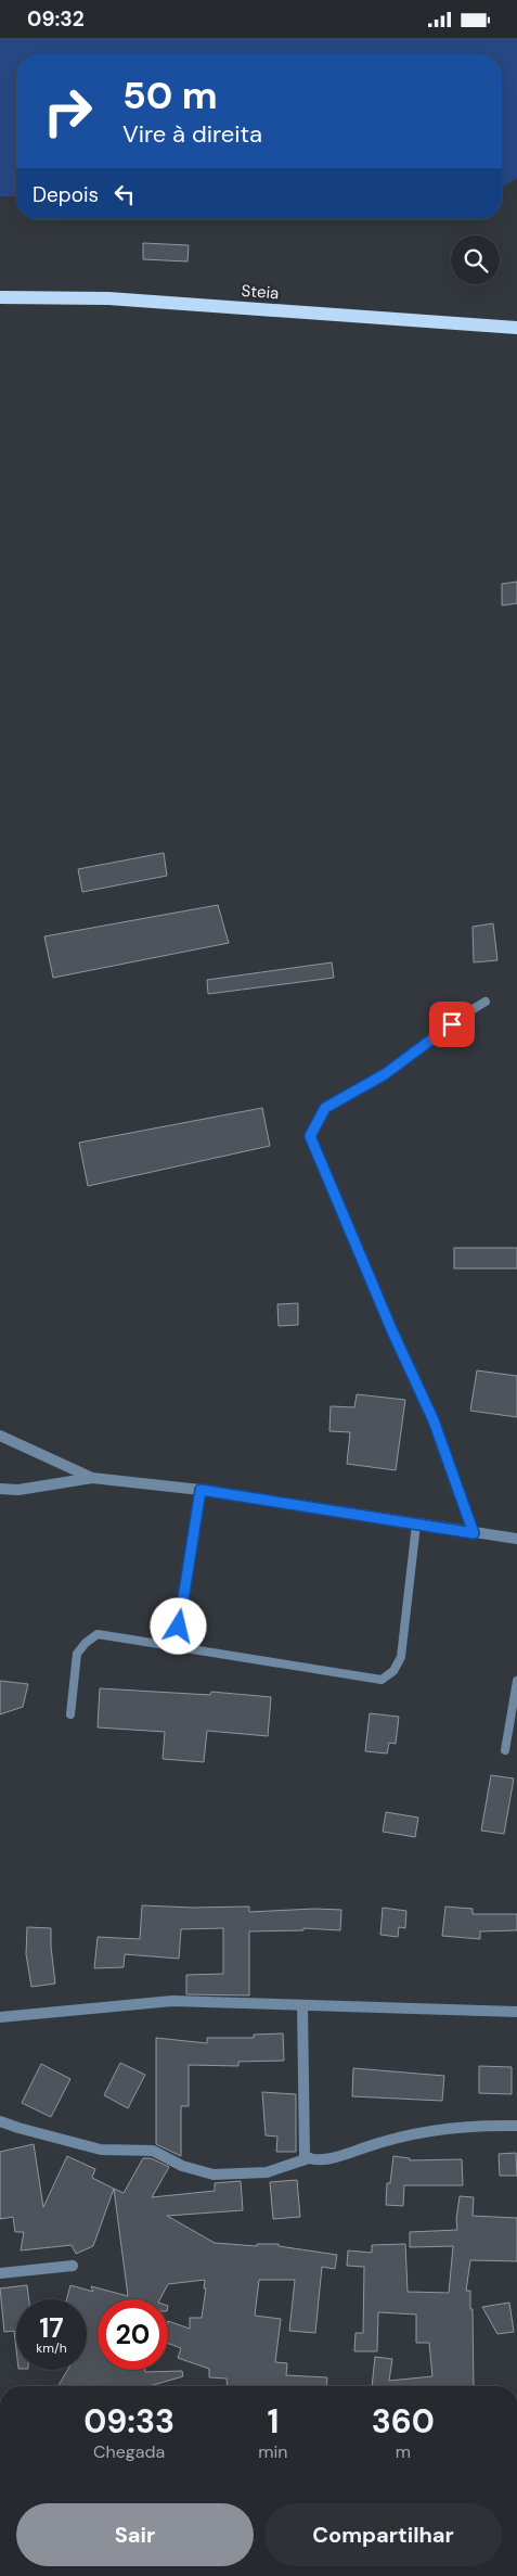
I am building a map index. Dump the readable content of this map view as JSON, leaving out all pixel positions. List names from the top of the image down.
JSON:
{
  "streets": {
    "main road": ["Steia"]
  },
  "page": {
    "status": "09:32",
    "turn": ["50 m", "Vire à direita"],
    "then": "Depois",
    "speed": "17 km/h",
    "limit": "20",
    "eta": [
      "09:33",
      "Chegada",
      "1",
      "min",
      "360",
      "m"
    ],
    "buttons": ["Sair", "Compartilhar"]
  }
}
